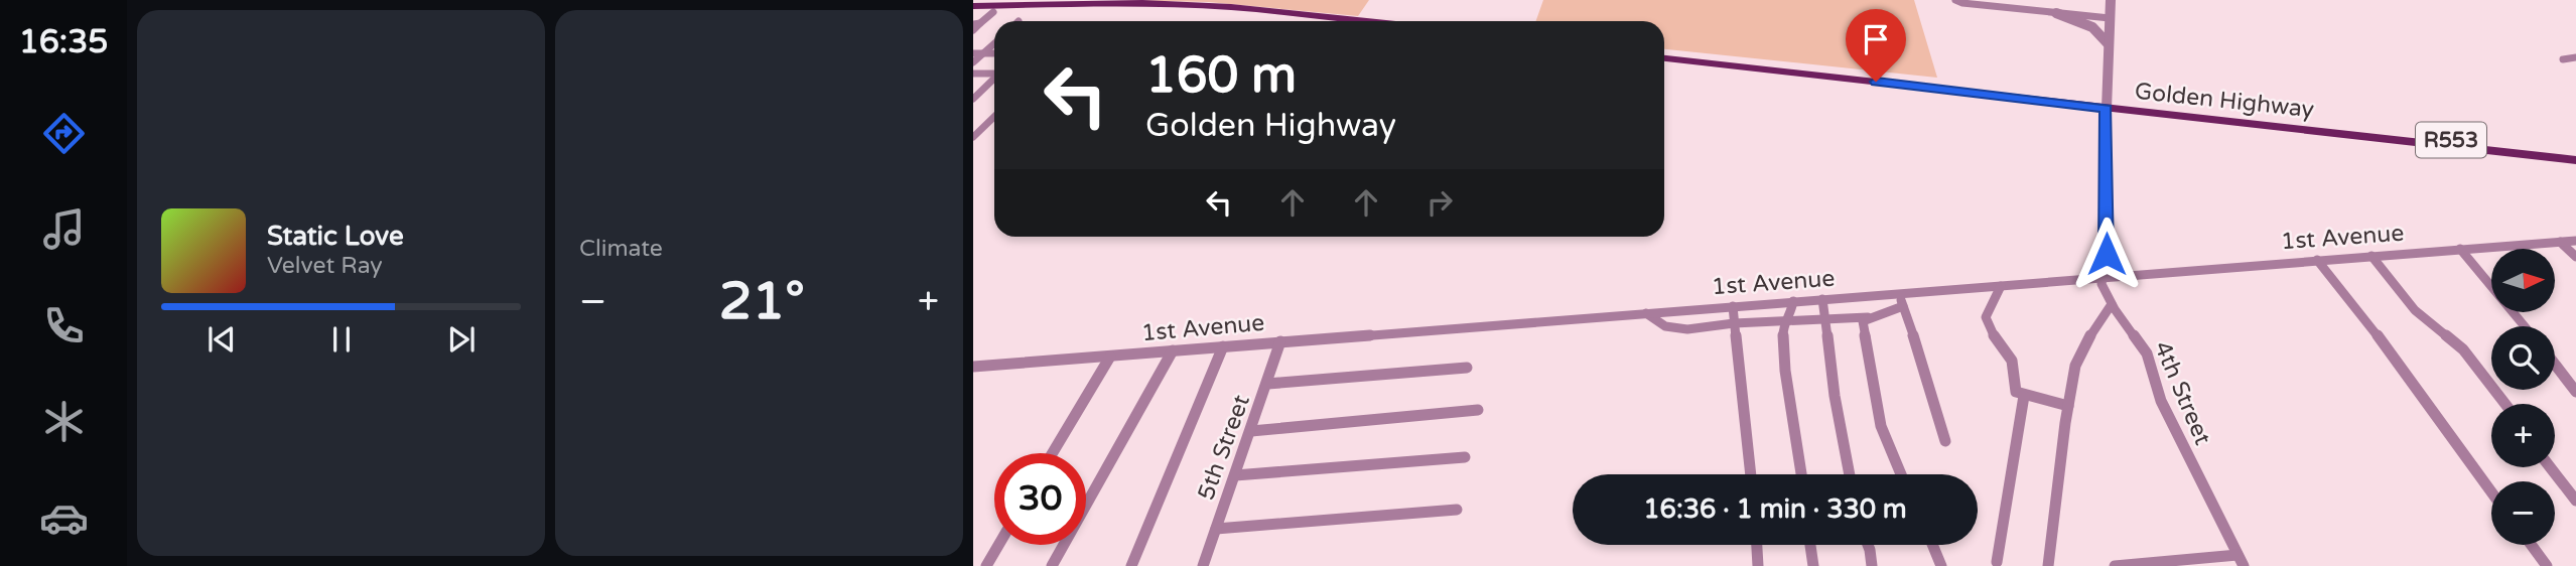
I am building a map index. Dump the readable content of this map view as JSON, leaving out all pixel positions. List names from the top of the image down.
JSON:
{
  "streets": {
    "main road": ["Golden Highway", "R553"],
    "street": ["1st Avenue", "4th Street", "5th Street"]
  },
  "crossings": [
    ["Golden Highway", "4th Street"],
    ["1st Avenue", "4th Street"],
    ["1st Avenue", "5th Street"]
  ],
  "north": "right",
  "page": {
    "tabs": "16:35",
    "tile": "Climate",
    "turn": ["160 m", "Golden Highway"],
    "song": ["Static Love", "Velvet Ray"],
    "map_buttons": ["+", "−"],
    "heat": ["−", "21°", "+"],
    "limit": "30",
    "trip": "16:36 · 1 min · 330 m"
  }
}
